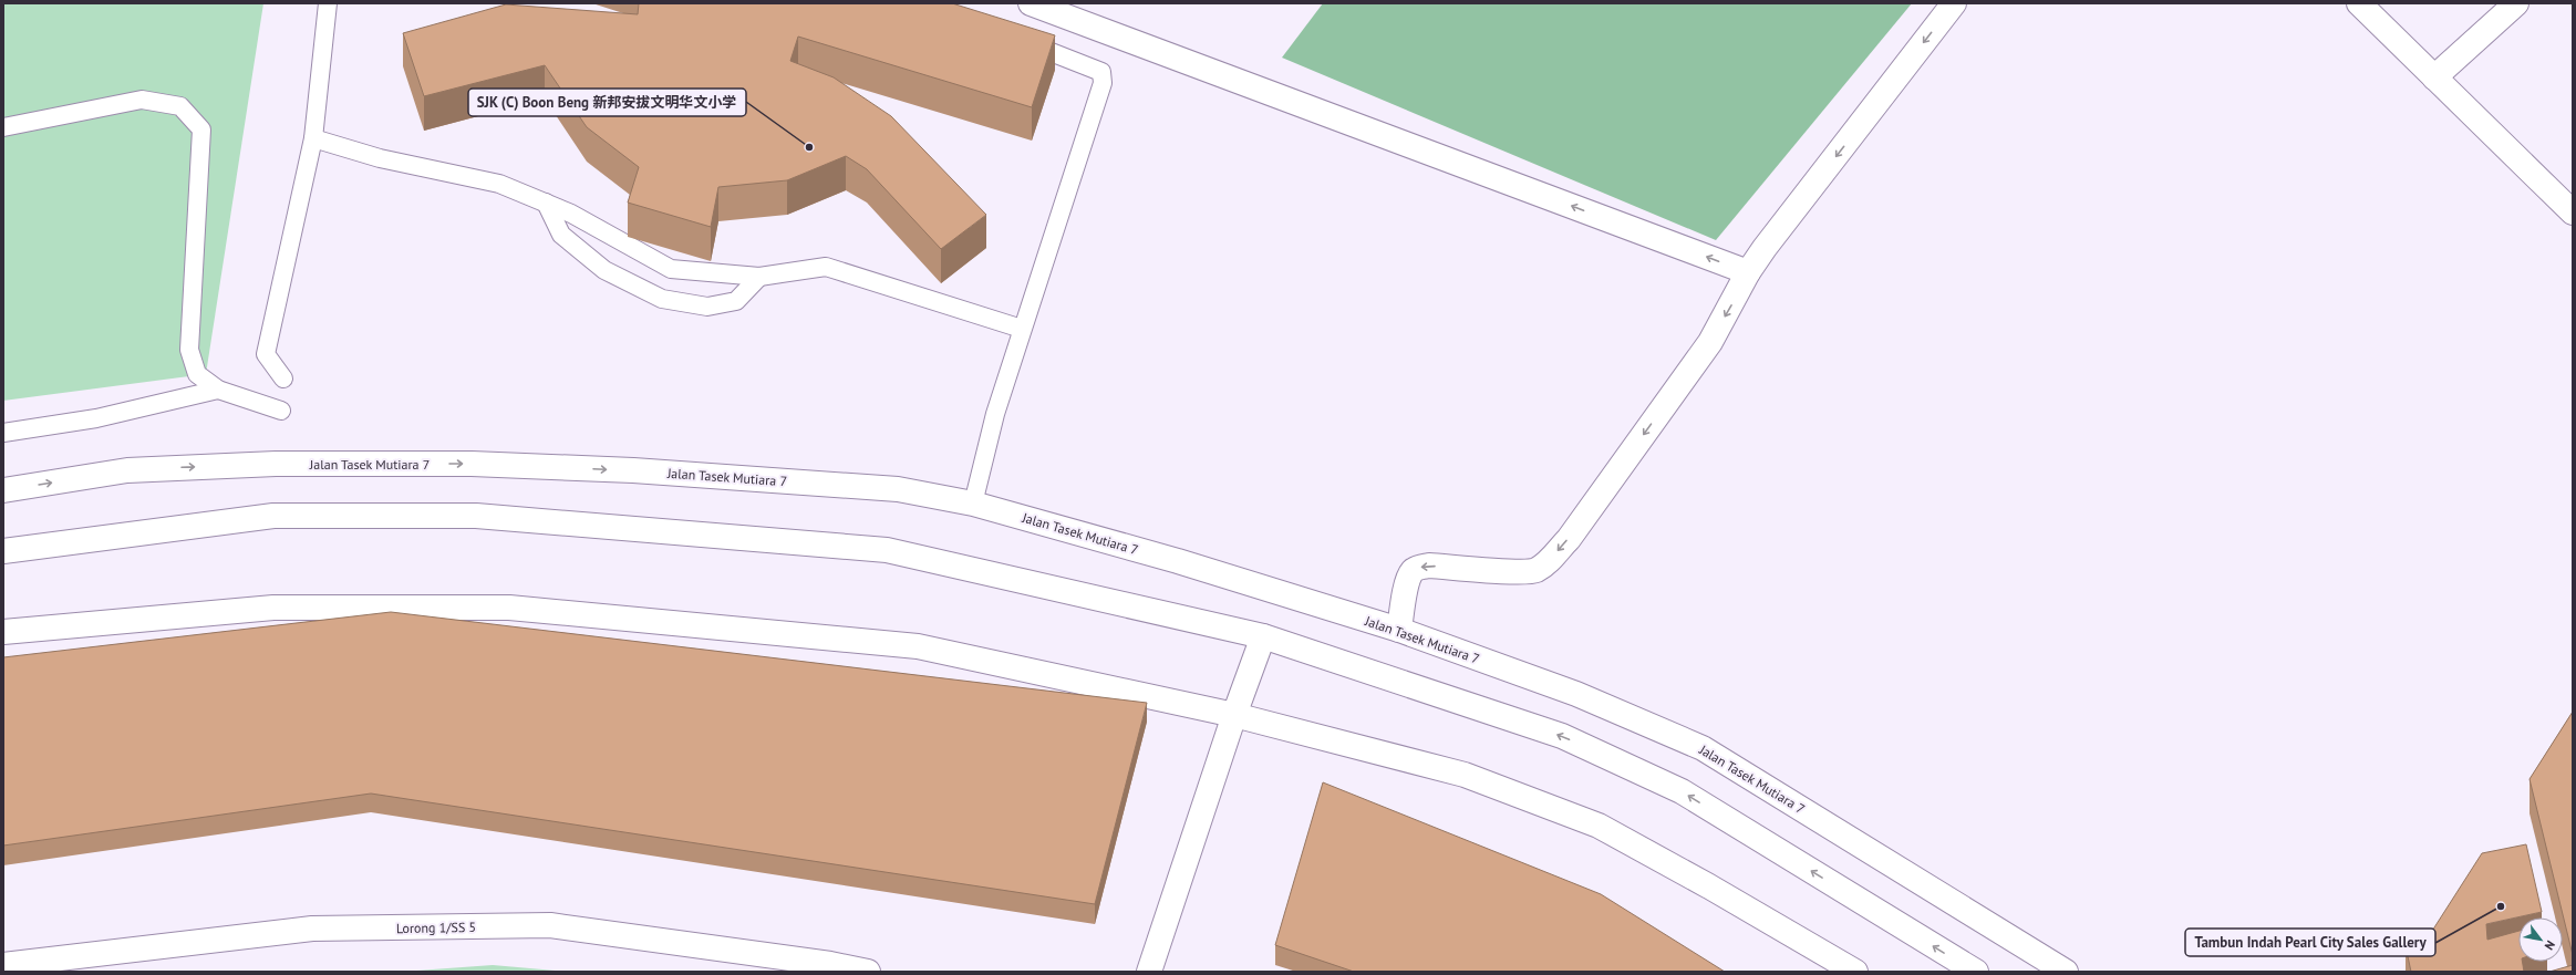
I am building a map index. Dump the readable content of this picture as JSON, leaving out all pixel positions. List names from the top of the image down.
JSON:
{
  "streets": {
    "street": ["Jalan Tasek Mutiara 7", "Lorong 1/SS 5"]
  },
  "places": ["SJK (C) Boon Beng 新邦安拔文明华文小学", "Tambun Indah Pearl City Sales Gallery"],
  "north": "bottom right"
}
